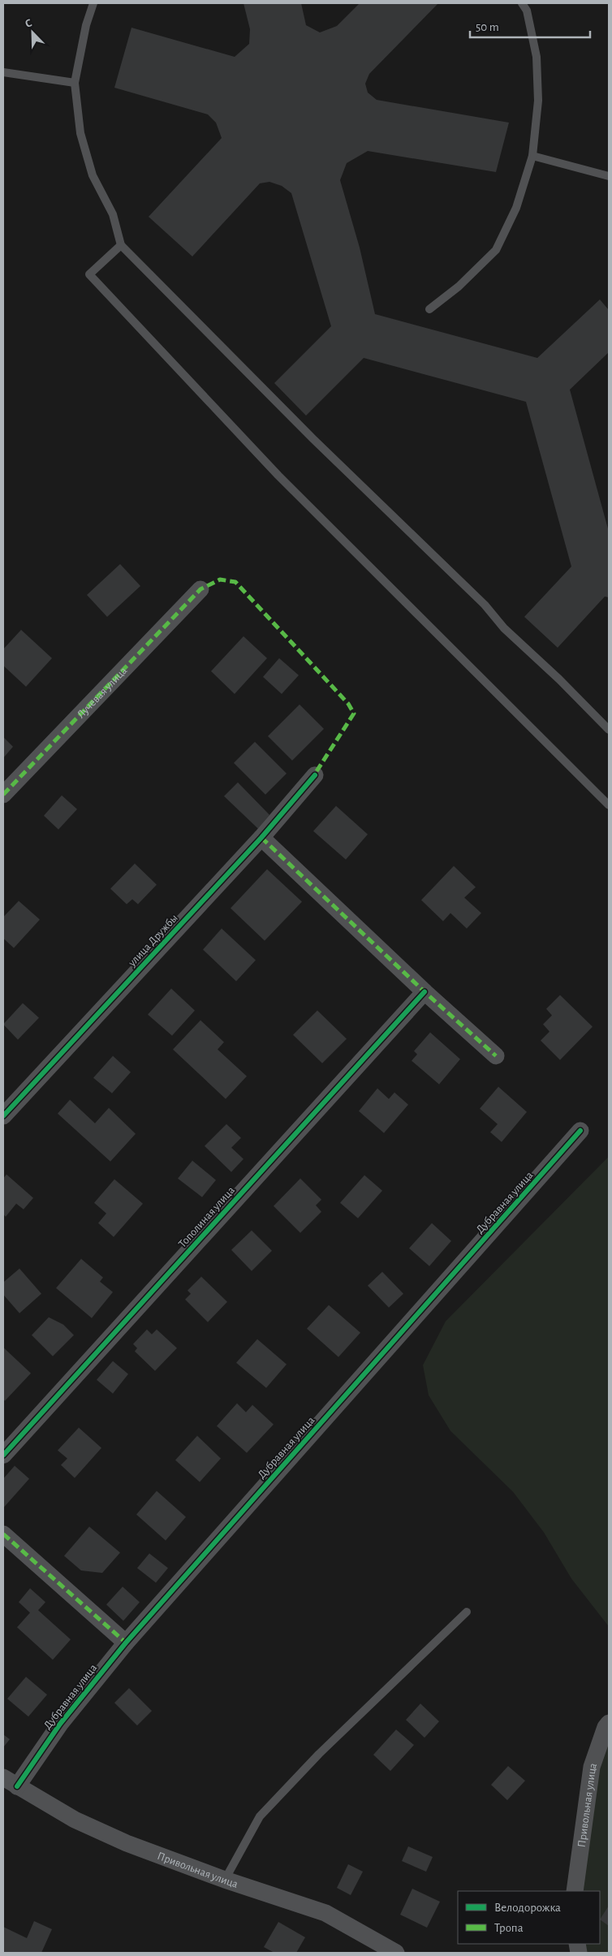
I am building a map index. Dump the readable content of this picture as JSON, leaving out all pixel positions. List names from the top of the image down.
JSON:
{
  "streets": {
    "street": [
      "Лучевая улица",
      "улица Дружбы",
      "Дубравная улица",
      "Тополиная улица",
      "Привольная улица"
    ]
  },
  "crossings": [
    ["Дубравная улица", "Привольная улица"]
  ],
  "legend": ["Велодорожка", "Тропа"],
  "scale_bar": "50 m",
  "north": "top left"
}
